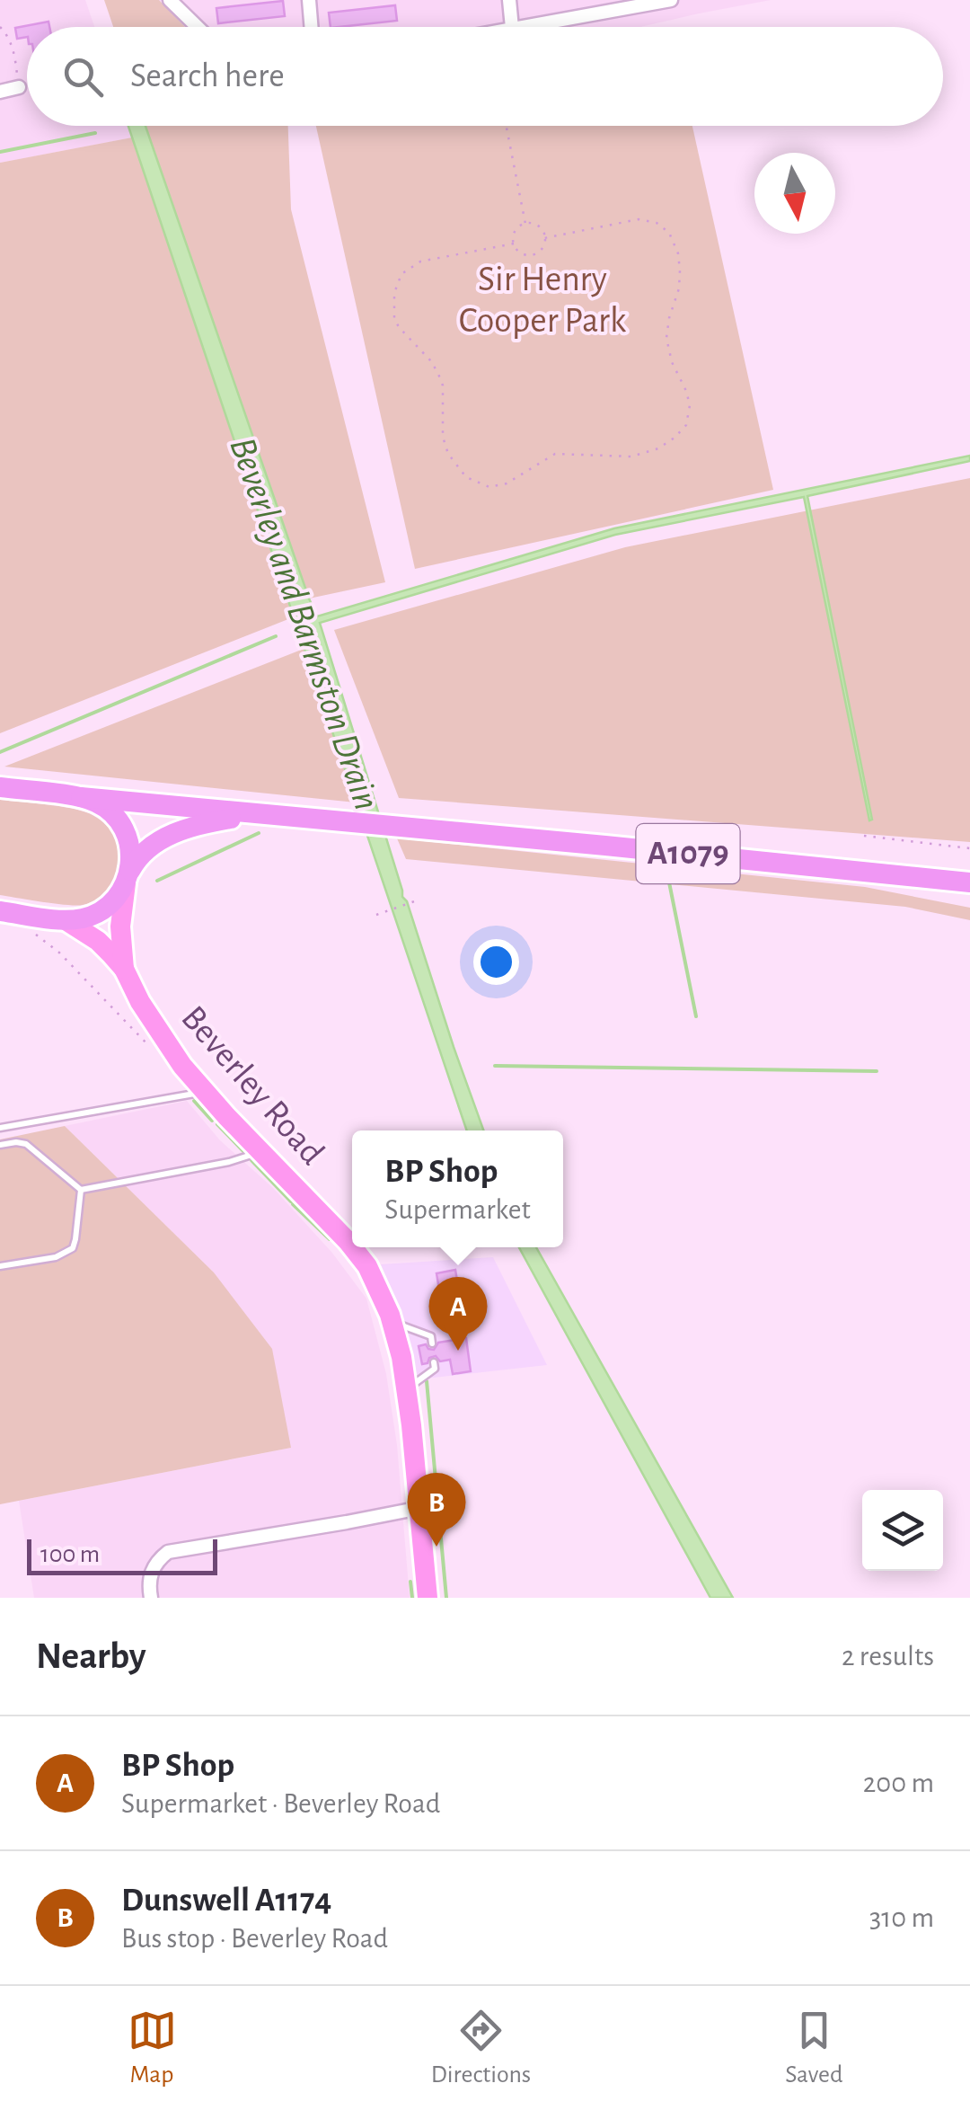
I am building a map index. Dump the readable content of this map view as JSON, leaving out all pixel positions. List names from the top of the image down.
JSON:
{
  "streets": {
    "highway": ["A1079"],
    "main road": ["Beverley Road"]
  },
  "water": ["Beverley and Barmston Drain"],
  "parks": ["Sir Henry Cooper Park"],
  "scale_bar": "100 m",
  "north": "bottom",
  "page": {
    "search": "Search here",
    "popup": ["BP Shop", "Supermarket"],
    "pins": ["A", "B"],
    "scale": "100 m",
    "heading": ["Nearby", "2 results"],
    "list": [
      {
        "mark": "A",
        "name": "BP Shop",
        "note": "Supermarket · Beverley Road",
        "value": "200 m"
      },
      {
        "mark": "B",
        "name": "Dunswell A1174",
        "note": "Bus stop · Beverley Road",
        "value": "310 m"
      }
    ],
    "nav": ["Map", "Directions", "Saved"]
  }
}
